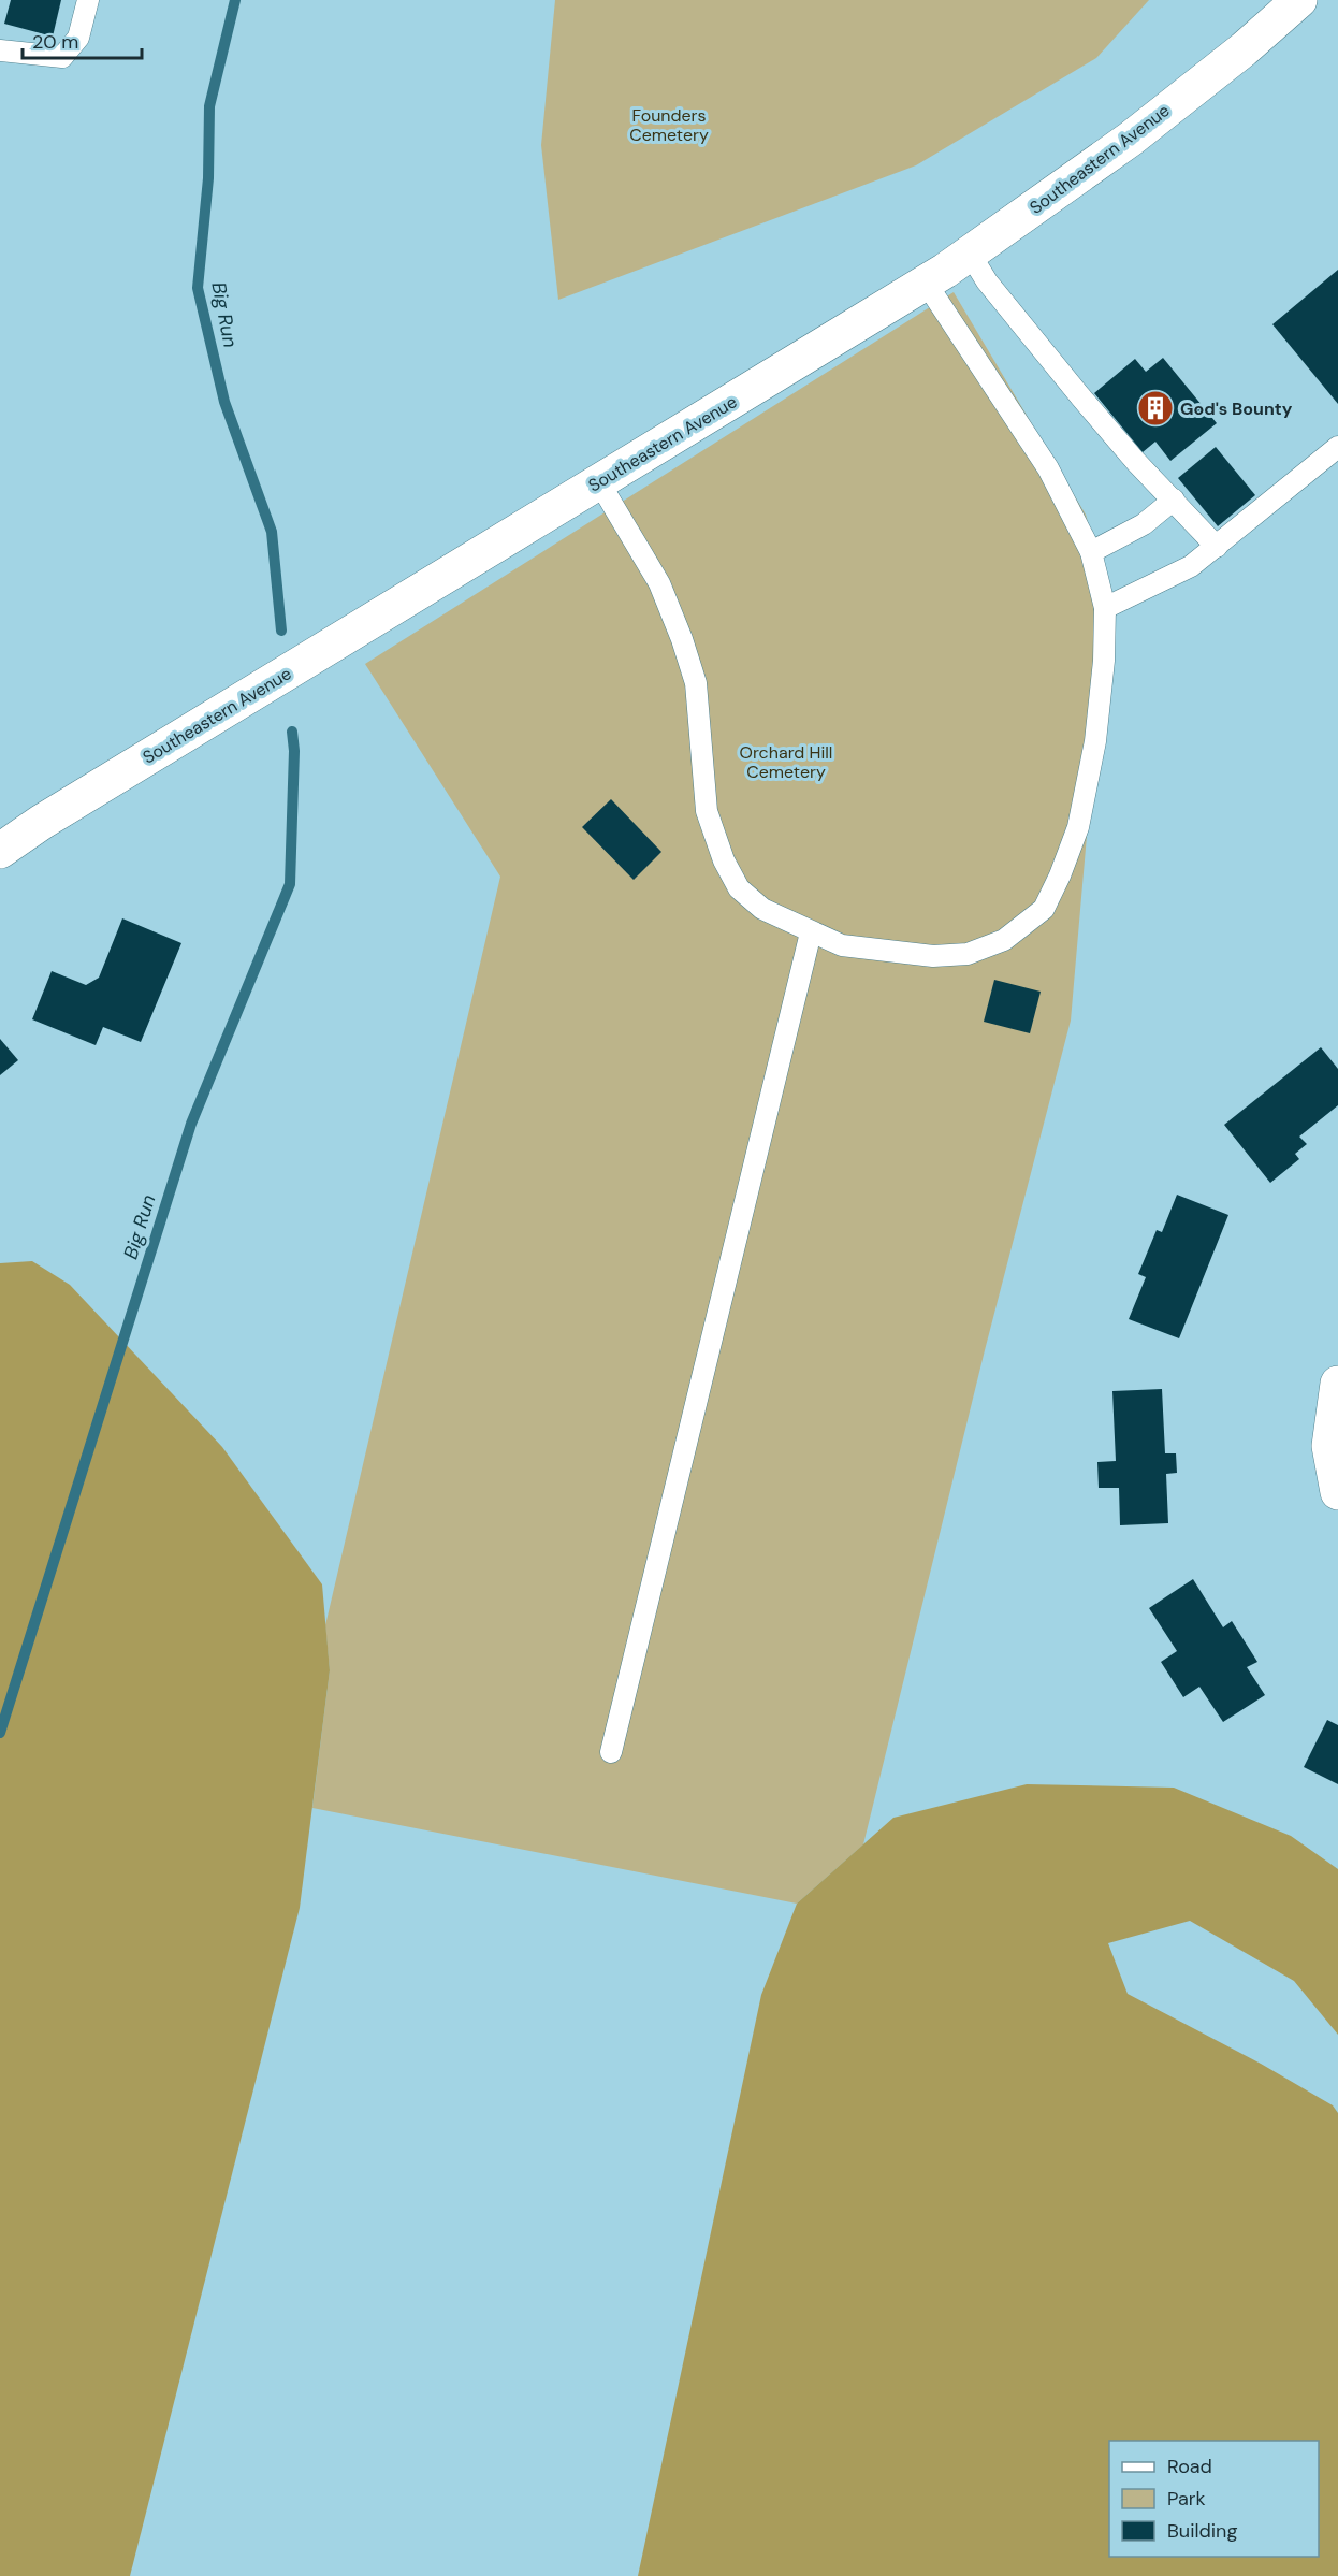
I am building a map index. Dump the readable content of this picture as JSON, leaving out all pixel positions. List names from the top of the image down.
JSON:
{
  "streets": {
    "street": ["Southeastern Avenue"]
  },
  "water": ["Big Run"],
  "parks": ["Founders Cemetery", "Orchard Hill Cemetery"],
  "places": {
    "building": ["God's Bounty"]
  },
  "legend": ["Road", "Park", "Building"],
  "scale_bar": "20 m"
}
